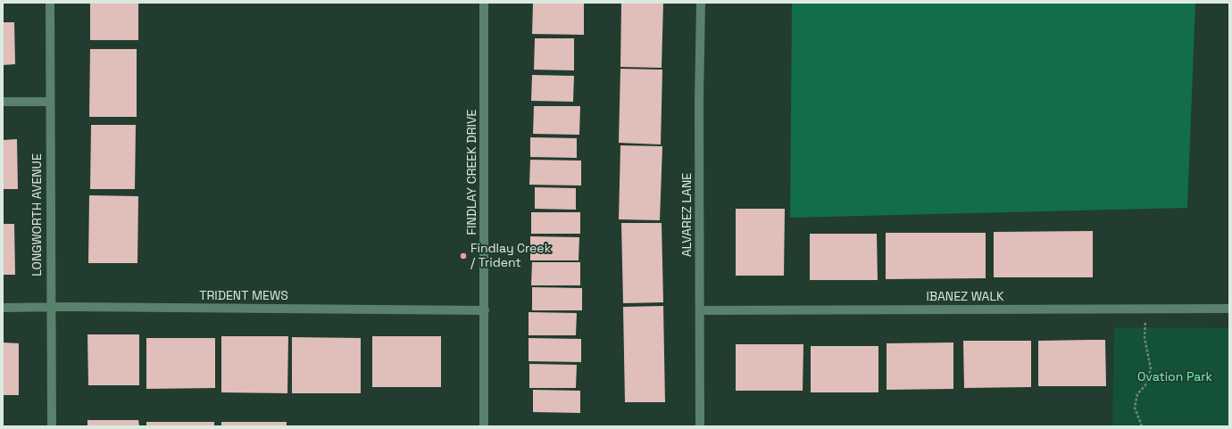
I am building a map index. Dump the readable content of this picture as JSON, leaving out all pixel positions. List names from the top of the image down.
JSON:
{
  "streets": {
    "street": [
      "FINDLAY CREEK DRIVE",
      "LONGWORTH AVENUE",
      "ALVAREZ LANE",
      "TRIDENT MEWS",
      "IBANEZ WALK"
    ]
  },
  "crossings": [
    ["FINDLAY CREEK DRIVE", "TRIDENT MEWS"],
    ["LONGWORTH AVENUE", "TRIDENT MEWS"],
    ["ALVAREZ LANE", "IBANEZ WALK"]
  ],
  "parks": ["Ovation Park"],
  "places": ["Findlay Creek / Trident"]
}
